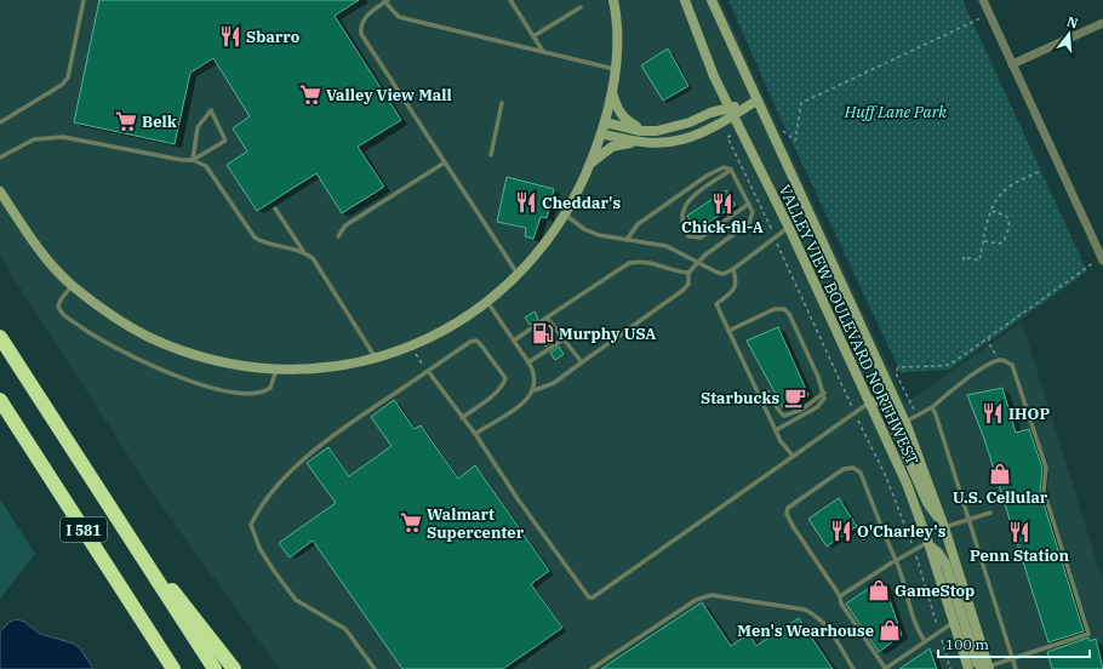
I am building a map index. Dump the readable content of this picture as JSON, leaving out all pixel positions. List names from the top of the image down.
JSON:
{
  "streets": {
    "highway": ["I 581"],
    "main road": ["VALLEY VIEW BOULEVARD NORTHWEST"]
  },
  "parks": ["Huff Lane Park"],
  "places": {
    "restaurant": [
      "Sbarro",
      "Cheddar's",
      "Chick-fil-A",
      "IHOP",
      "O'Charley's",
      "Penn Station"
    ],
    "supermarket": ["Valley View Mall", "Belk", "Walmart Supercenter"],
    "fuel station": ["Murphy USA"],
    "cafe": ["Starbucks"],
    "shop": ["U.S. Cellular", "GameStop", "Men's Wearhouse"]
  },
  "scale_bar": "100 m",
  "north": "top"
}
